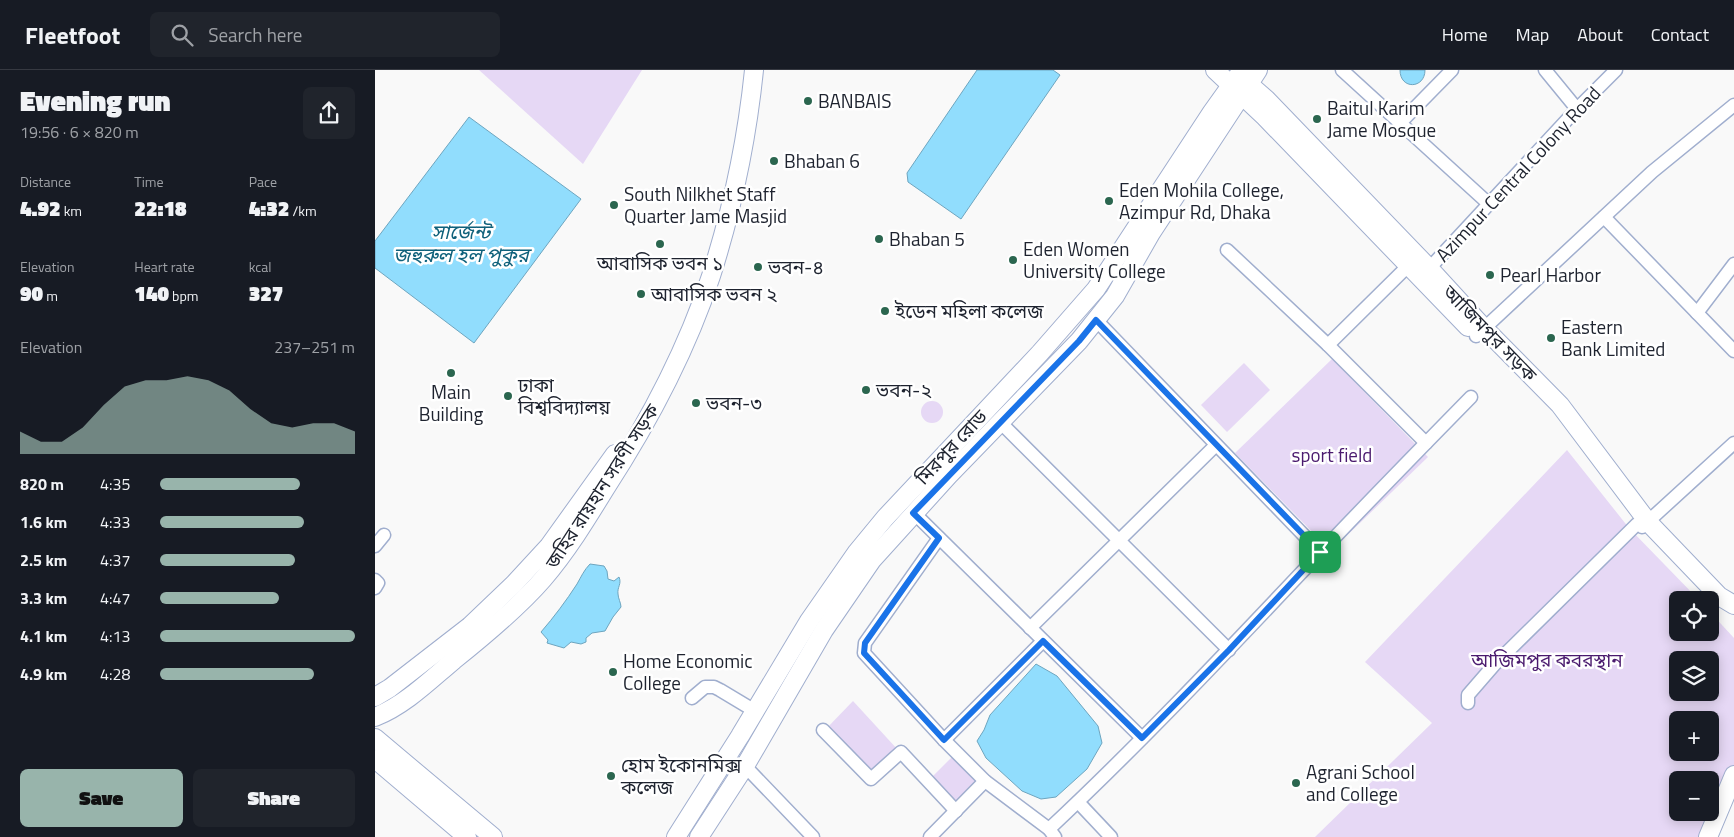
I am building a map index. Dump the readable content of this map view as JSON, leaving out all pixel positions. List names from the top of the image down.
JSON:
{
  "streets": {
    "main road": ["আজিমপুর সড়ক", "মিরপুর রোড", "জহির রায়হান সরণী সড়ক"],
    "street": ["Azimpur Central Colony Road"]
  },
  "crossings": [
    ["Azimpur Central Colony Road", "আজিমপুর সড়ক"],
    ["আজিমপুর সড়ক", "মিরপুর রোড"]
  ],
  "water": ["সার্জেন্ট জহুরুল হল পুকুর"],
  "parks": ["sport field", "আজিমপুর কবরস্থান"],
  "places": [
    "BANBAIS",
    "Baitul Karim Jame Mosque",
    "Bhaban 6",
    "Eden Mohila College, Azimpur Rd, Dhaka",
    "South Nilkhet Staff Quarter Jame Masjid",
    "Bhaban 5",
    "আবাসিক ভবন ১",
    "Eden Women University College",
    "ভবন-৪",
    "Pearl Harbor",
    "আবাসিক ভবন ২",
    "ইডেন মহিলা কলেজ",
    "Eastern Bank Limited",
    "Main Building",
    "ভবন-২",
    "ঢাকা বিশ্ববিদ্যালয়",
    "ভবন-৩",
    "Home Economic College",
    "হোম ইকোনমিক্স কলেজ",
    "Agrani School and College"
  ],
  "page": {
    "header": "Fleetfoot",
    "search": "Search here",
    "nav": [
      "Home",
      "Map",
      "About",
      "Contact"
    ],
    "heading": ["Evening run", "19:56 · 6 × 820 m"],
    "stats": [
      ["Distance", "4.92 km"],
      ["Time", "22:18"],
      ["Pace", "4:32 /km"],
      ["Elevation", "90 m"],
      ["Heart rate", "140 bpm"],
      ["kcal", "327"]
    ],
    "chart": ["Elevation", "237–251 m"],
    "list": [
      {
        "name": "820 m",
        "note": "4:35"
      },
      {
        "name": "1.6 km",
        "note": "4:33"
      },
      {
        "name": "2.5 km",
        "note": "4:37"
      },
      {
        "name": "3.3 km",
        "note": "4:47"
      },
      {
        "name": "4.1 km",
        "note": "4:13"
      },
      {
        "name": "4.9 km",
        "note": "4:28"
      }
    ],
    "map_buttons": ["+", "−"],
    "buttons": ["Save", "Share"]
  }
}
